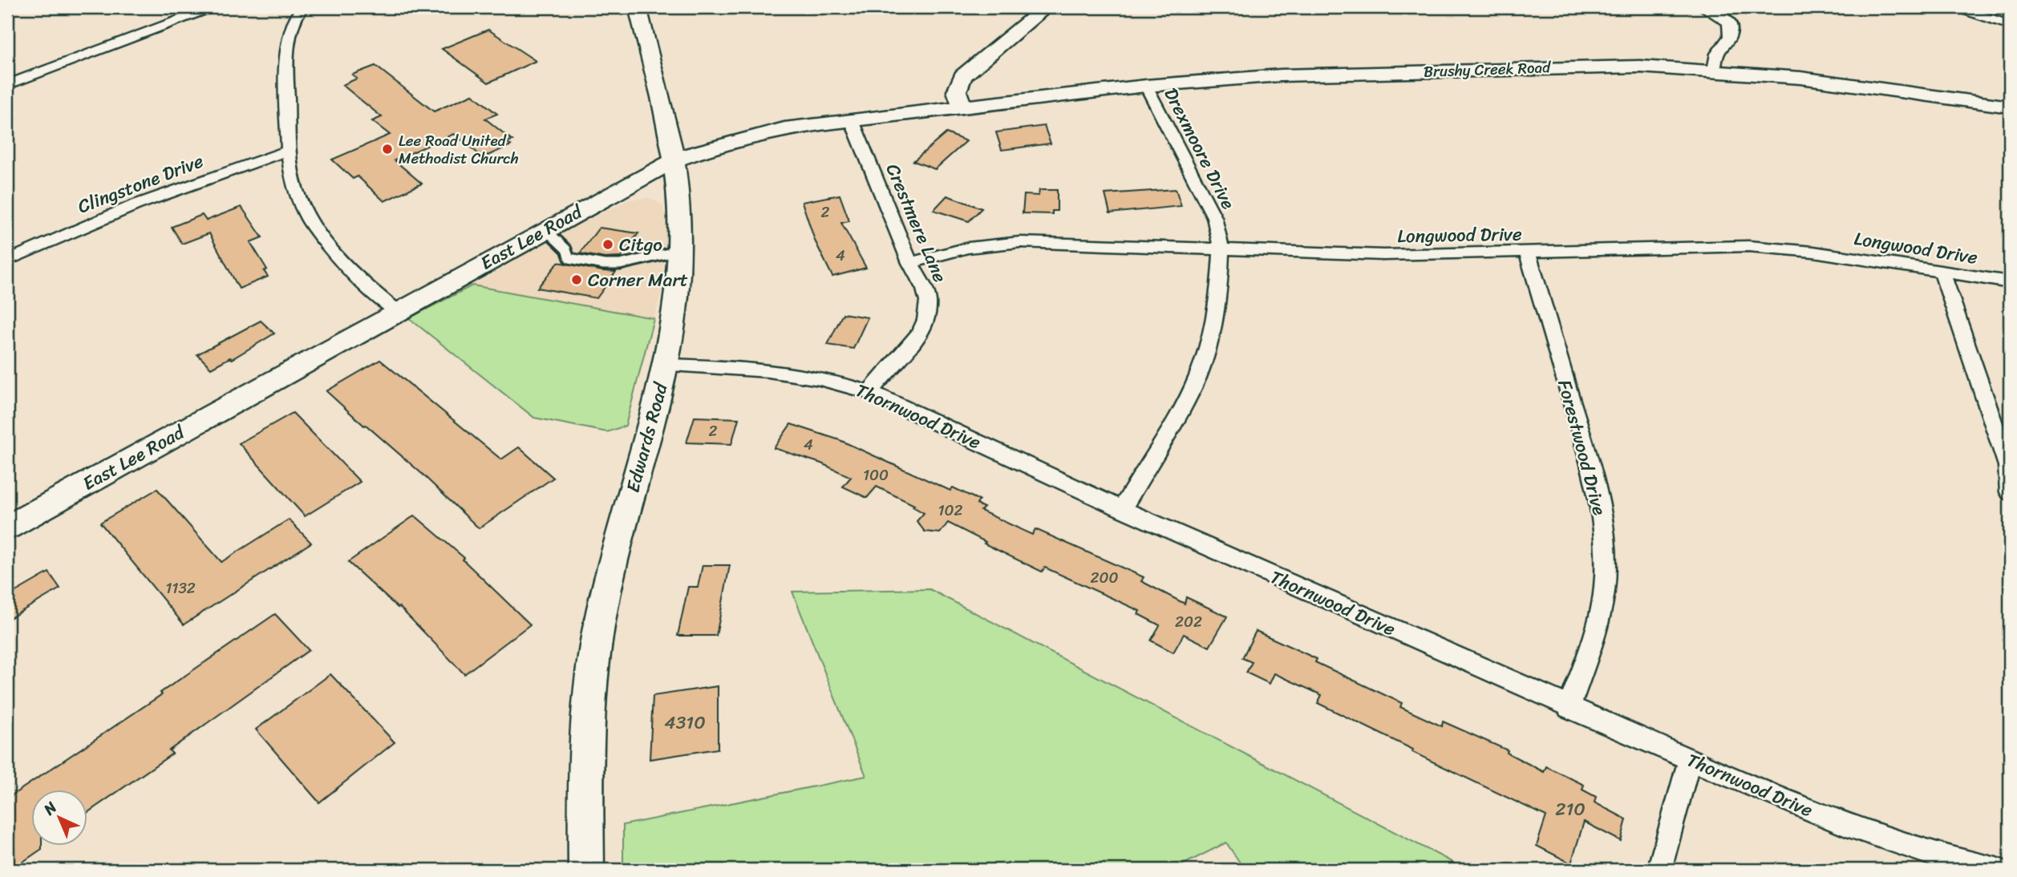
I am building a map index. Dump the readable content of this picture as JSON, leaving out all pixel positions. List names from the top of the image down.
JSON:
{
  "streets": {
    "street": [
      "Brushy Creek Road",
      "Drexmoore Drive",
      "Clingstone Drive",
      "Crestmere Lane",
      "Longwood Drive",
      "East Lee Road",
      "Thornwood Drive",
      "Edwards Road",
      "Forestwood Drive"
    ]
  },
  "crossings": [
    ["Brushy Creek Road", "Drexmoore Drive"],
    ["Brushy Creek Road", "East Lee Road"],
    ["Drexmoore Drive", "Longwood Drive"],
    ["Drexmoore Drive", "Thornwood Drive"],
    ["Crestmere Lane", "Longwood Drive"],
    ["Crestmere Lane", "East Lee Road"],
    ["Crestmere Lane", "Thornwood Drive"],
    ["Longwood Drive", "Forestwood Drive"],
    ["East Lee Road", "Edwards Road"],
    ["Thornwood Drive", "Edwards Road"],
    ["Thornwood Drive", "Forestwood Drive"]
  ],
  "places": ["Lee Road United Methodist Church", "Citgo", "Corner Mart"],
  "house_numbers": [
    "2",
    "4",
    "2",
    "4",
    "100",
    "102",
    "200",
    "1132",
    "202",
    "4310",
    "210"
  ],
  "north": "top left"
}
